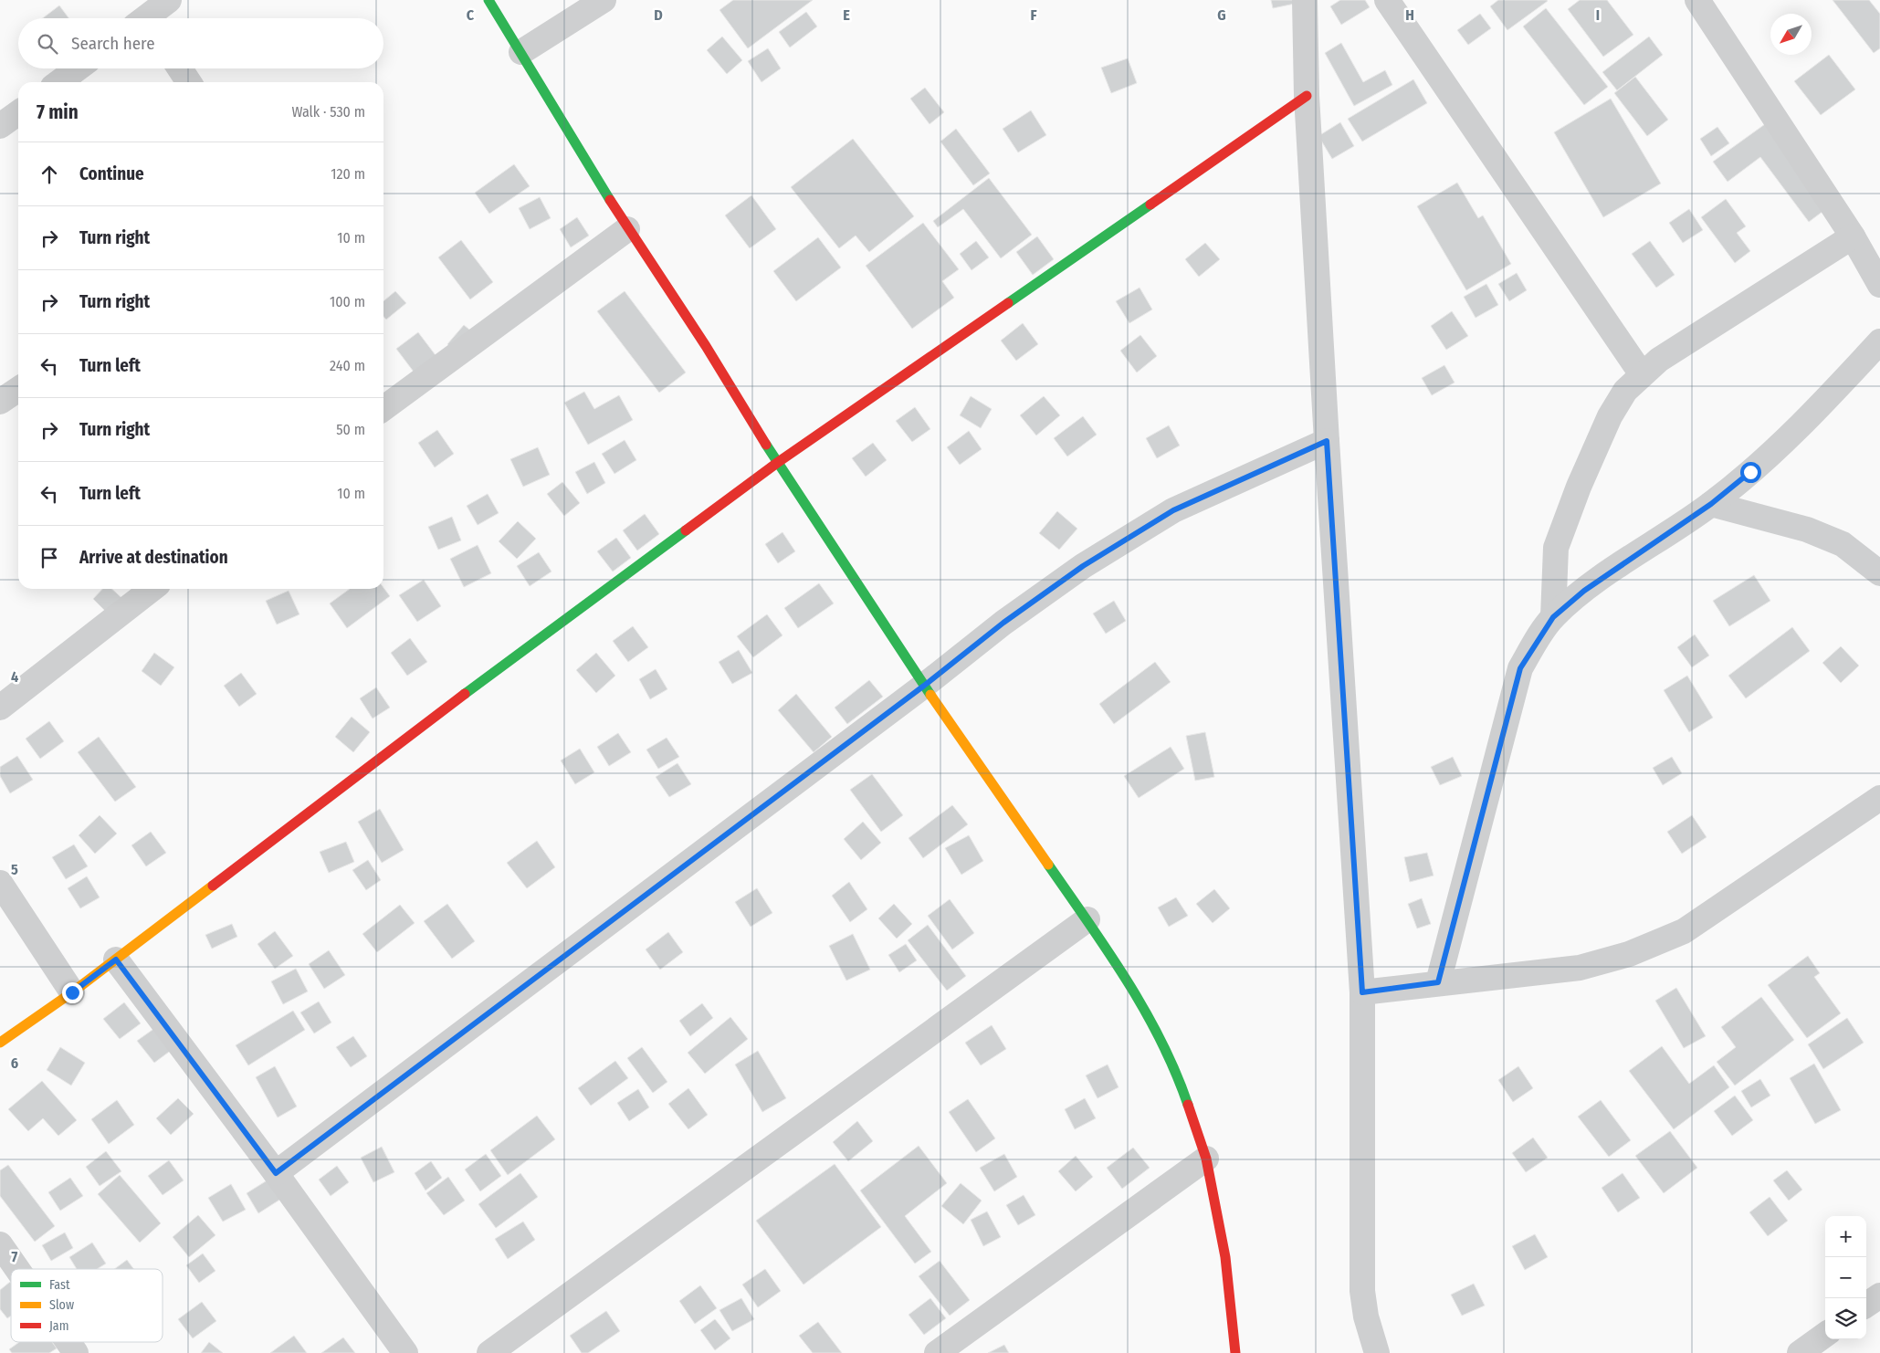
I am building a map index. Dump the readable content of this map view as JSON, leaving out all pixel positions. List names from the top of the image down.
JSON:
{
  "legend": ["Fast", "Slow", "Jam"],
  "north": "bottom left",
  "page": {
    "search": "Search here",
    "heading": ["7 min", "Walk · 530 m"],
    "list": [
      ["Continue", "120 m"],
      ["Turn right", "10 m"],
      ["Turn right", "100 m"],
      ["Turn left", "240 m"],
      ["Turn right", "50 m"],
      ["Turn left", "10 m"],
      "Arrive at destination"
    ],
    "map_buttons": ["+", "−"]
  },
  "grid": {
    "columns": [
      "C",
      "D",
      "E",
      "F",
      "G",
      "H",
      "I"
    ],
    "rows": [
      "4",
      "5",
      "6",
      "7"
    ]
  }
}
